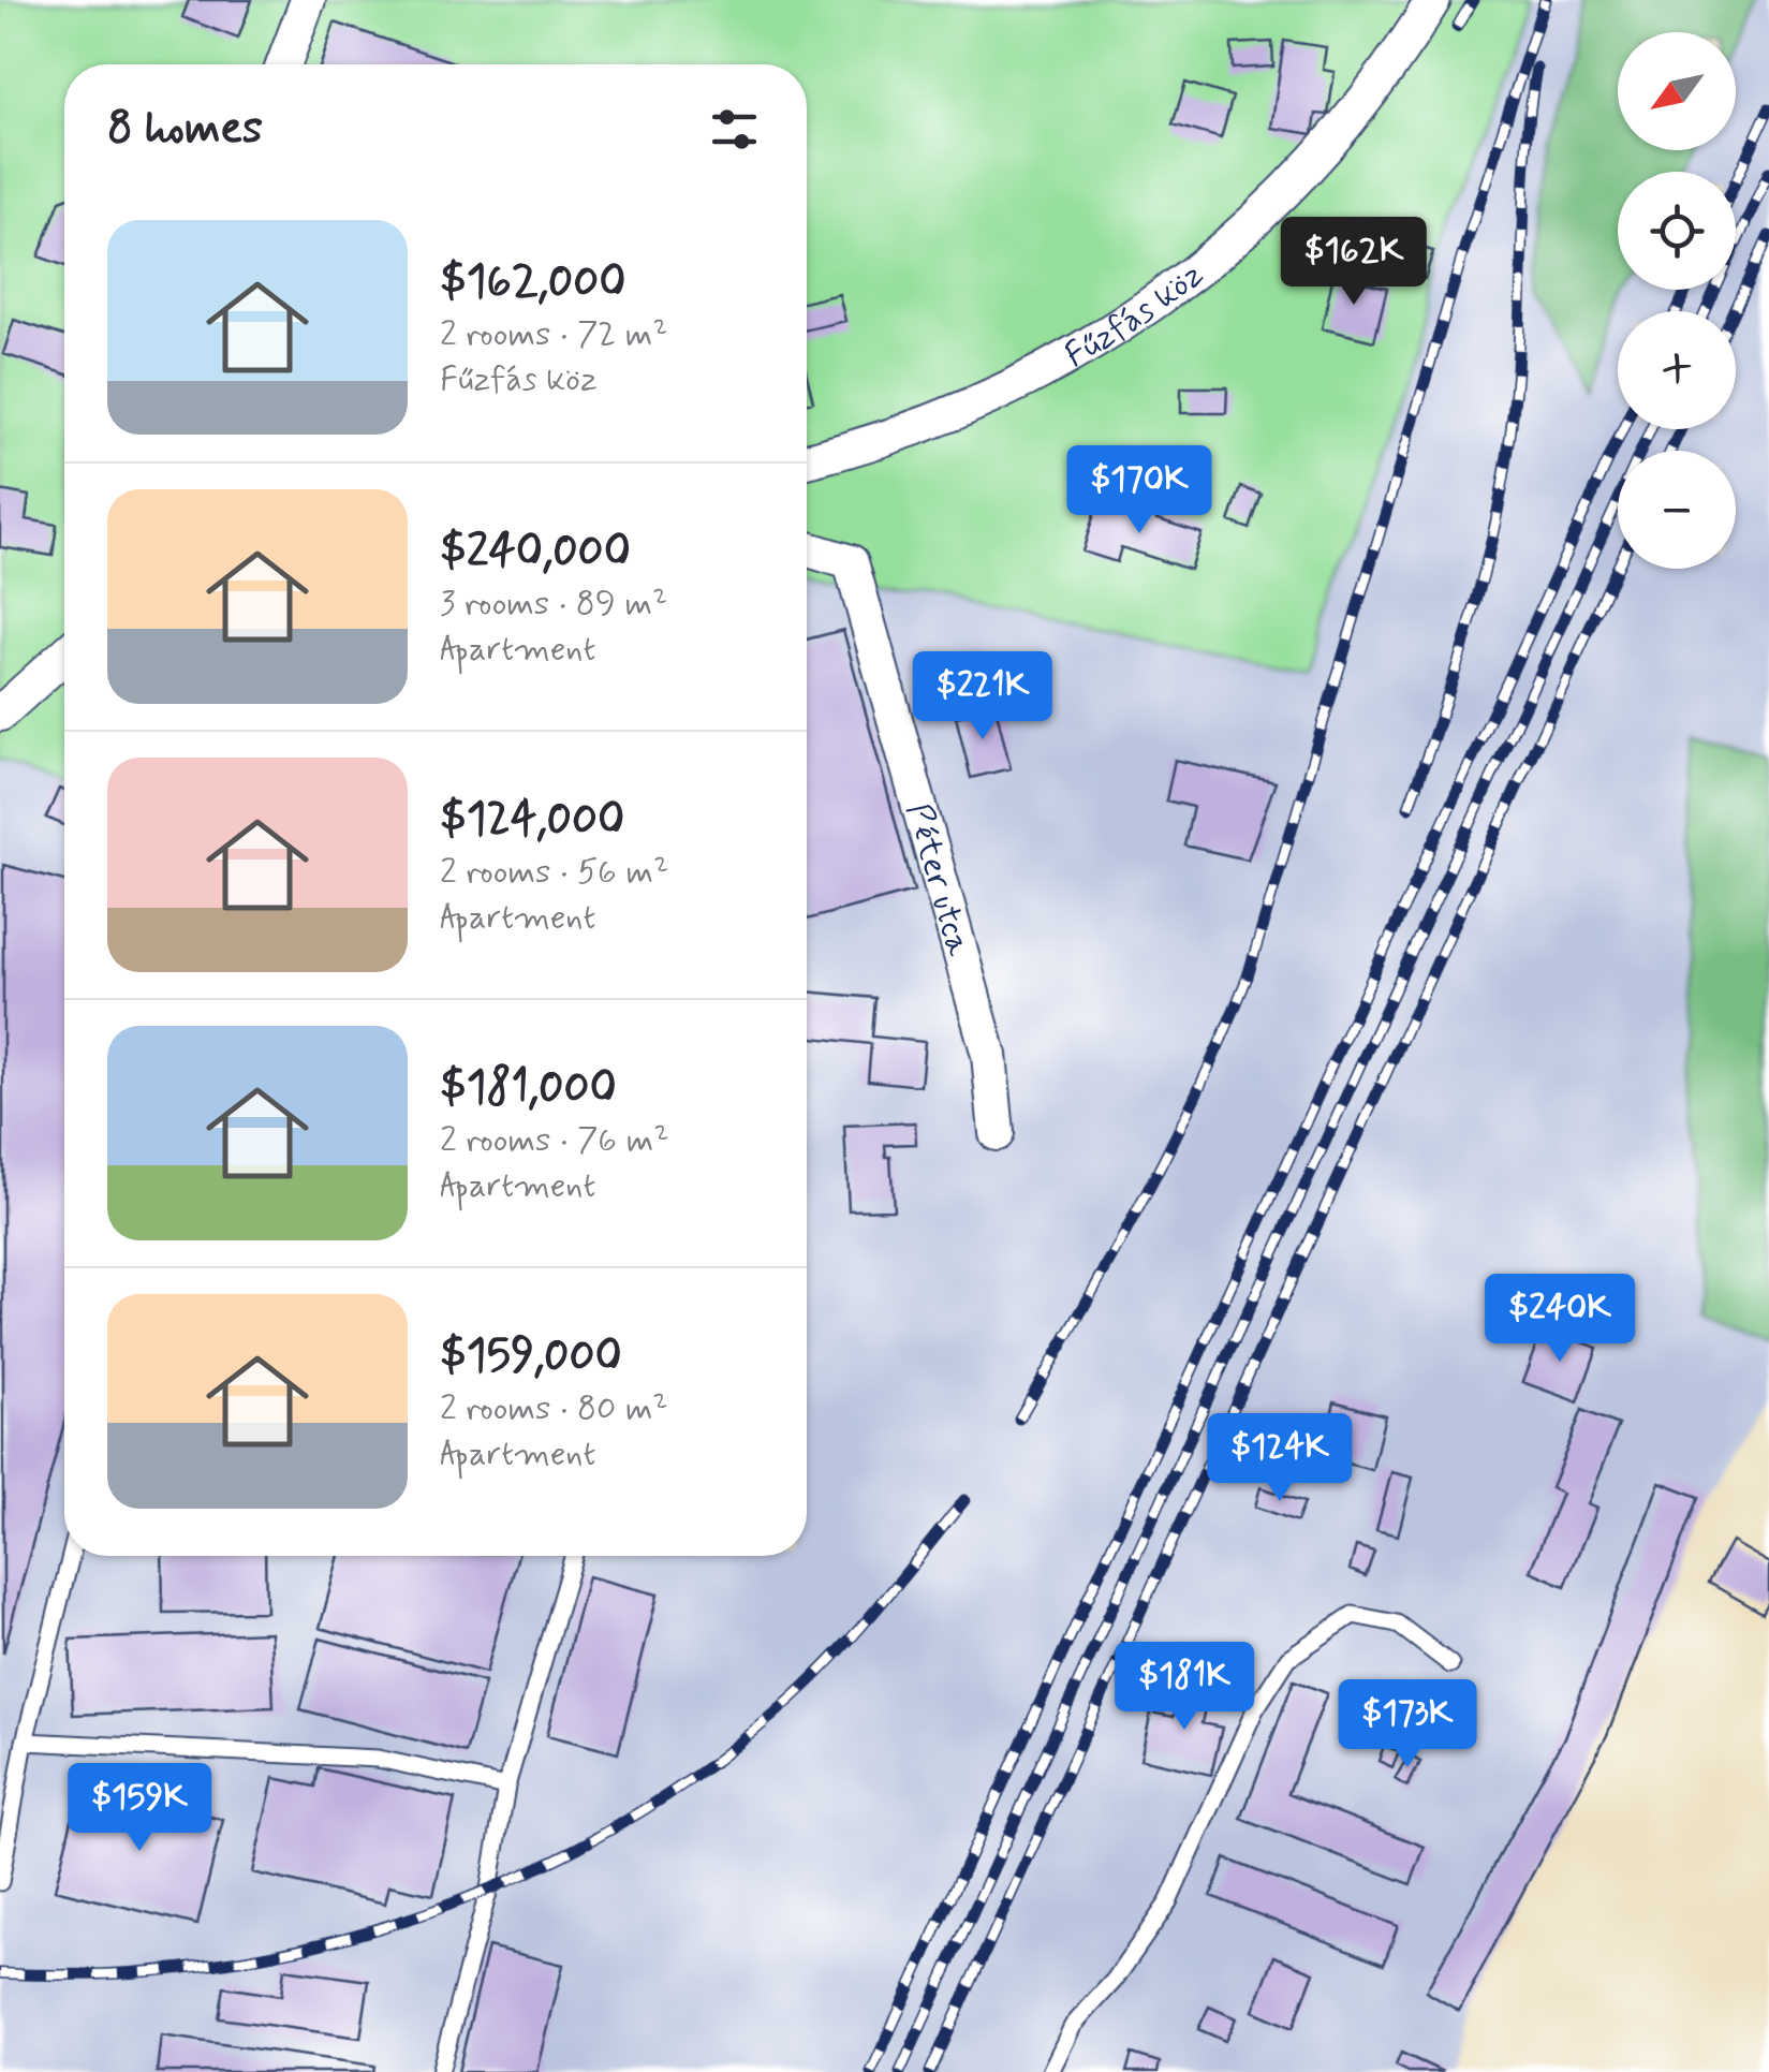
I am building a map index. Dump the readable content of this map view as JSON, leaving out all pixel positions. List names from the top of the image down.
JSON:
{
  "streets": {
    "street": ["Fűzfás köz", "Péter utca"]
  },
  "north": "bottom left",
  "page": {
    "map_buttons": ["+", "−"],
    "heading": "8 homes",
    "list": [
      {
        "name": "$162,000",
        "note": "2 rooms · 72 m² · Fűzfás köz"
      },
      {
        "name": "$240,000",
        "note": "3 rooms · 89 m² · Apartment"
      },
      {
        "name": "$124,000",
        "note": "2 rooms · 56 m² · Apartment"
      },
      {
        "name": "$181,000",
        "note": "2 rooms · 76 m² · Apartment"
      },
      {
        "name": "$159,000",
        "note": "2 rooms · 80 m² · Apartment"
      }
    ],
    "price": [
      "$162K",
      "$170K",
      "$221K",
      "$240K",
      "$124K",
      "$181K",
      "$173K",
      "$159K"
    ]
  }
}
